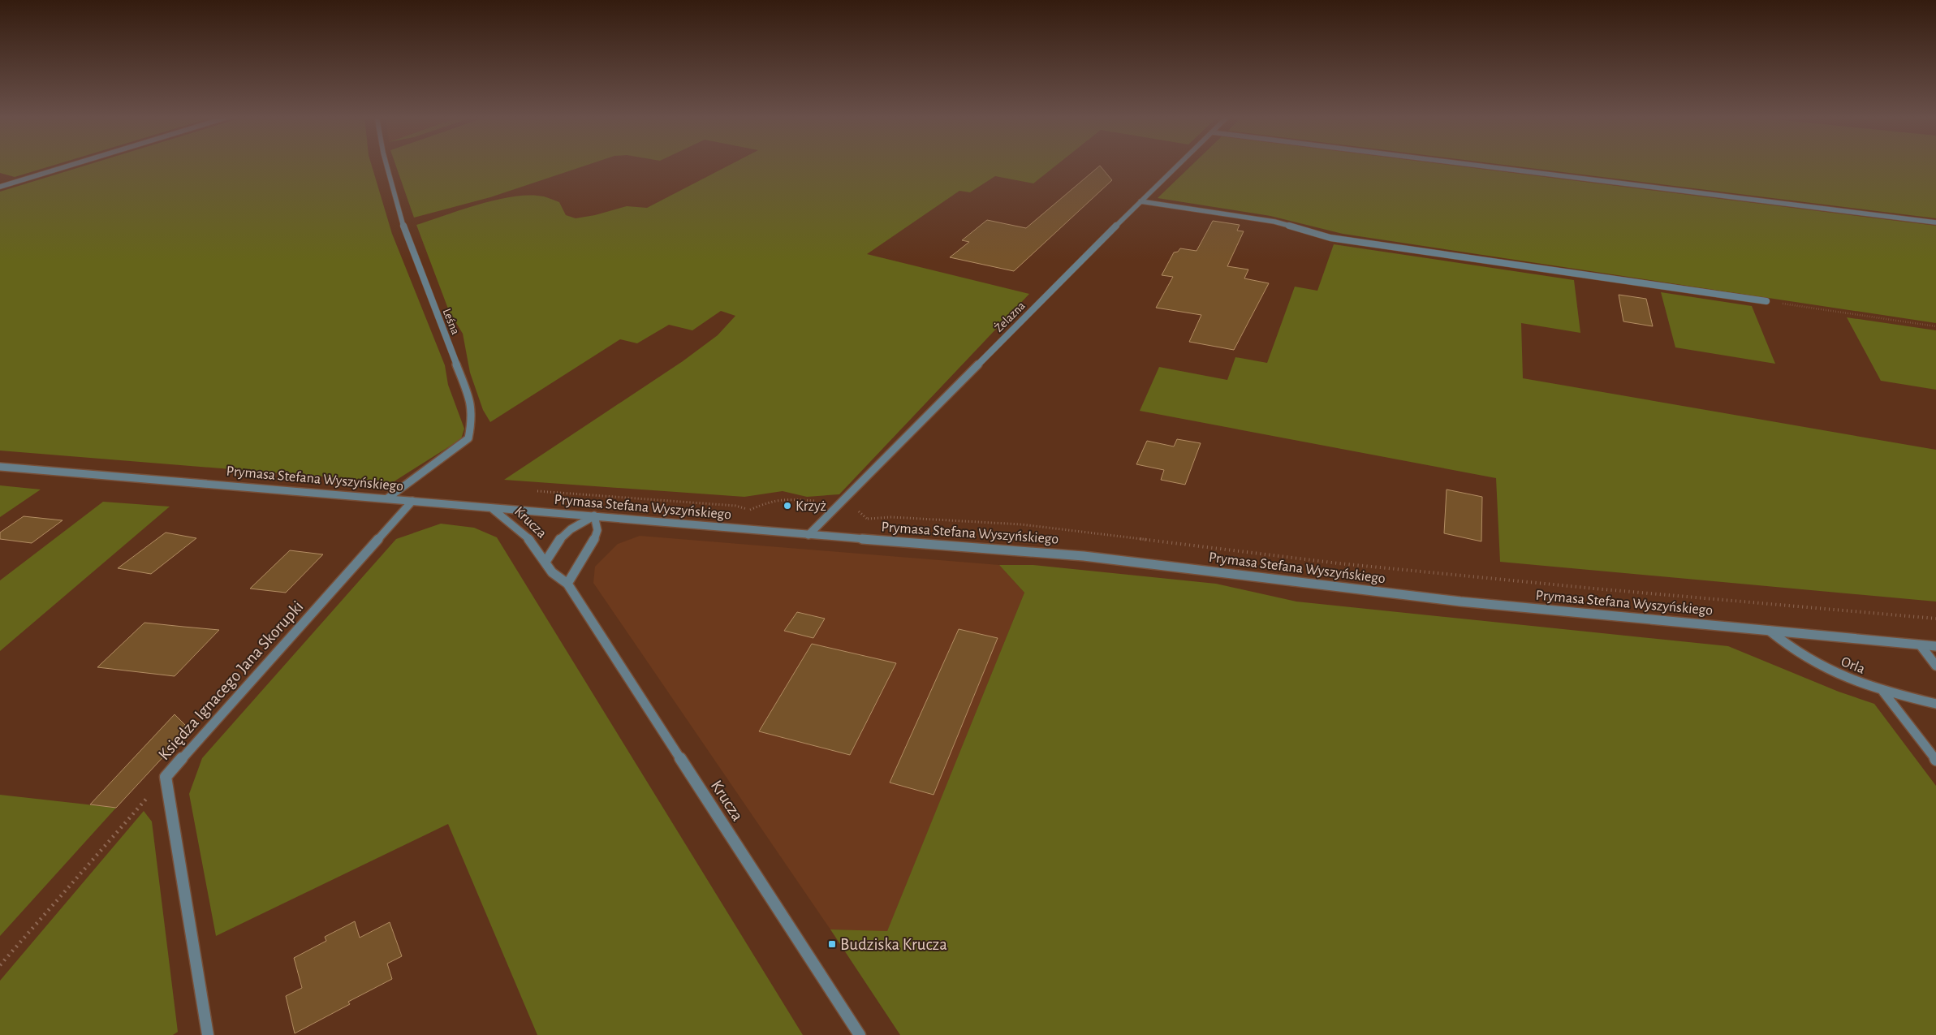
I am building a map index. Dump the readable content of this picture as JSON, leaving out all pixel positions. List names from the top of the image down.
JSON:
{
  "streets": {
    "street": [
      "Żelazna",
      "Leśna",
      "Prymasa Stefana Wyszyńskiego",
      "Krucza",
      "Orla",
      "Księdza Ignacego Jana Skorupki"
    ]
  },
  "crossings": [
    ["Żelazna", "Prymasa Stefana Wyszyńskiego"],
    ["Leśna", "Prymasa Stefana Wyszyńskiego"],
    ["Prymasa Stefana Wyszyńskiego", "Krucza"],
    ["Prymasa Stefana Wyszyńskiego", "Orla"],
    ["Prymasa Stefana Wyszyńskiego", "Księdza Ignacego Jana Skorupki"]
  ],
  "places": {
    "other": ["Krzyż"],
    "transit": ["Budziska Krucza"]
  }
}
